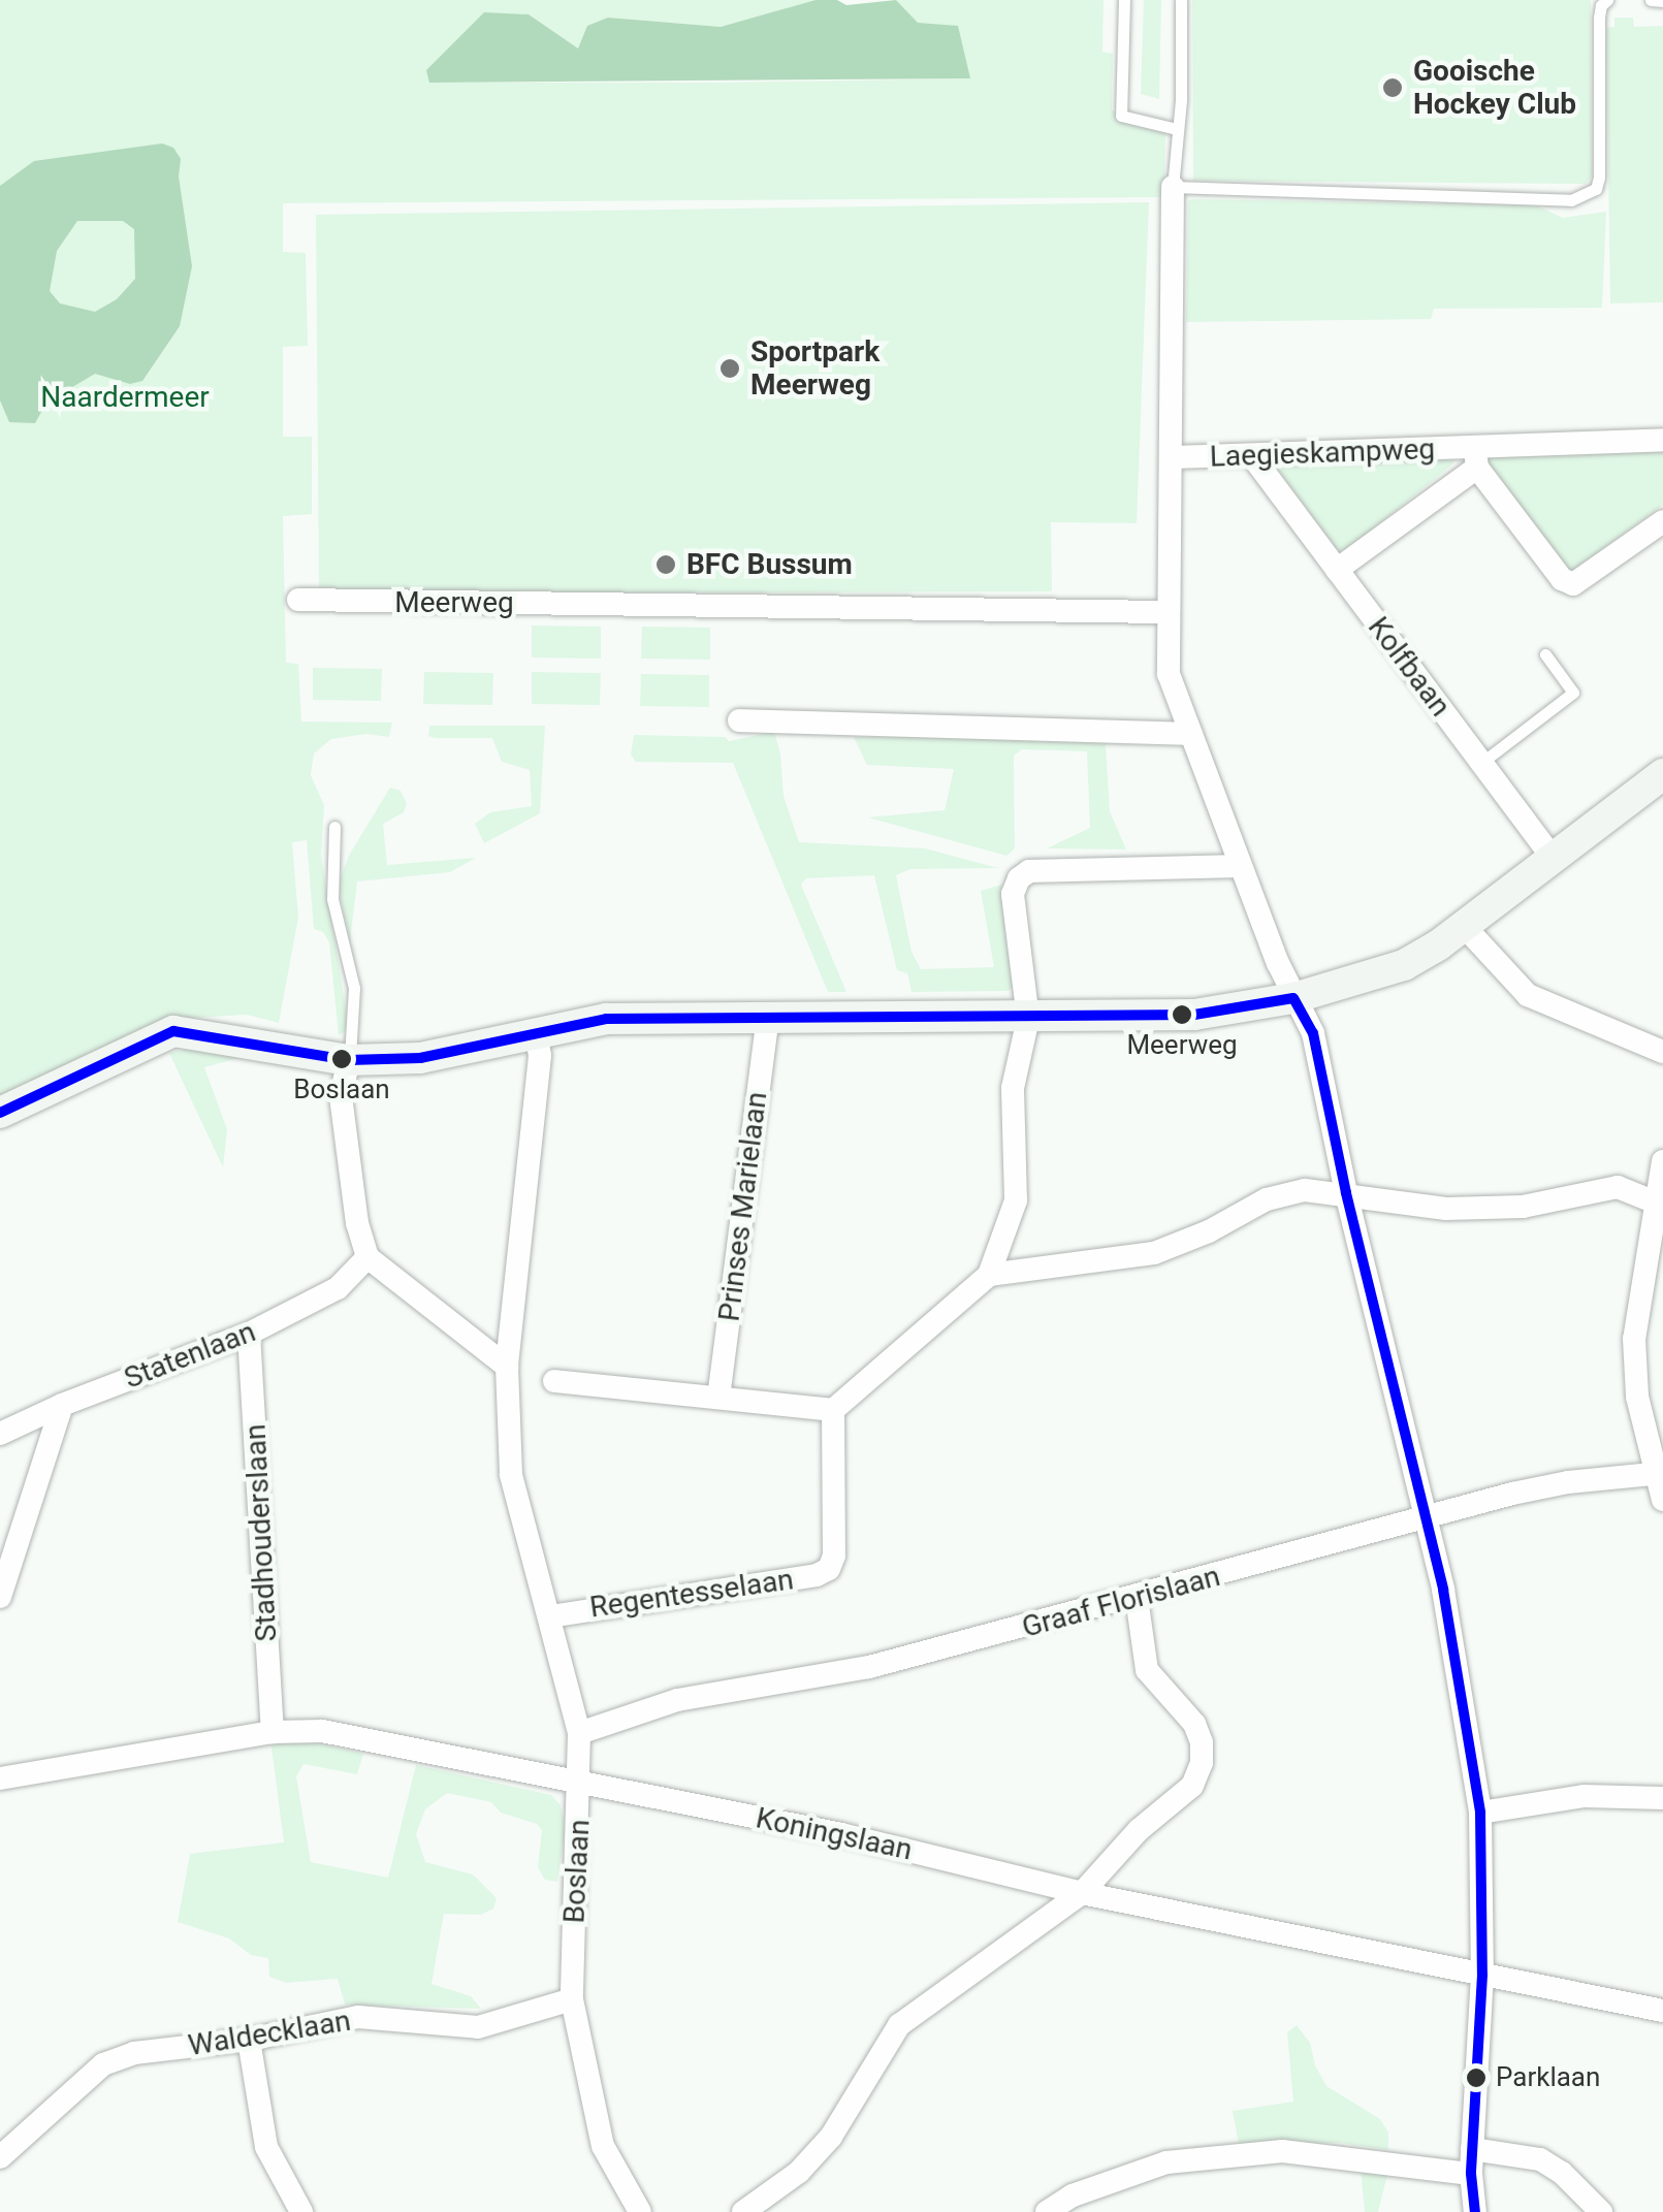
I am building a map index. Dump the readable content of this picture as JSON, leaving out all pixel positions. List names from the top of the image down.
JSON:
{
  "streets": {
    "street": [
      "Laegieskampweg",
      "Meerweg",
      "Kolfbaan",
      "Prinses Marielaan",
      "Statenlaan",
      "Stadhouderslaan",
      "Regentesselaan",
      "Graaf Florislaan",
      "Koningslaan",
      "Boslaan",
      "Waldecklaan"
    ]
  },
  "crossings": [
    ["Laegieskampweg", "Kolfbaan"],
    ["Statenlaan", "Stadhouderslaan"],
    ["Stadhouderslaan", "Koningslaan"],
    ["Regentesselaan", "Boslaan"],
    ["Graaf Florislaan", "Boslaan"],
    ["Koningslaan", "Boslaan"],
    ["Boslaan", "Waldecklaan"]
  ],
  "parks": ["Naardermeer"],
  "places": [
    "Gooische Hockey Club",
    "Sportpark Meerweg",
    "BFC Bussum",
    "Meerweg",
    "Boslaan",
    "Parklaan"
  ]
}
